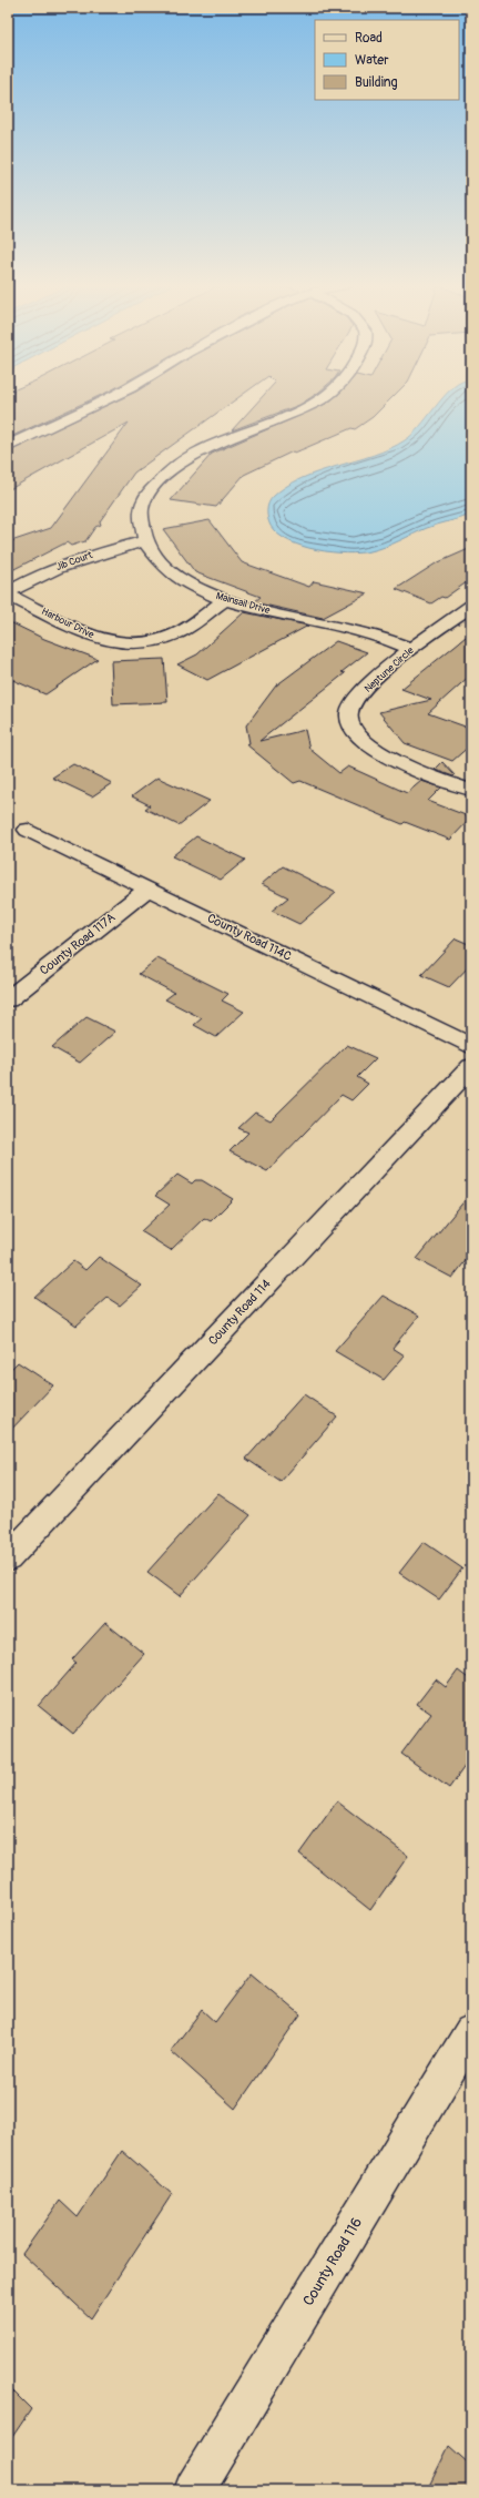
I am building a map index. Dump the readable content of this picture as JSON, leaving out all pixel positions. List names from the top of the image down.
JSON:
{
  "streets": {
    "street": [
      "Jib Court",
      "Mainsail Drive",
      "Harbour Drive",
      "Neptune Circle",
      "County Road 114C",
      "County Road 117A",
      "County Road 114",
      "County Road 116"
    ]
  },
  "crossings": [
    ["Jib Court", "Mainsail Drive"],
    ["Jib Court", "Harbour Drive"],
    ["Mainsail Drive", "Harbour Drive"],
    ["Mainsail Drive", "Neptune Circle"],
    ["County Road 114C", "County Road 117A"]
  ],
  "legend": ["Road", "Water", "Building"]
}
